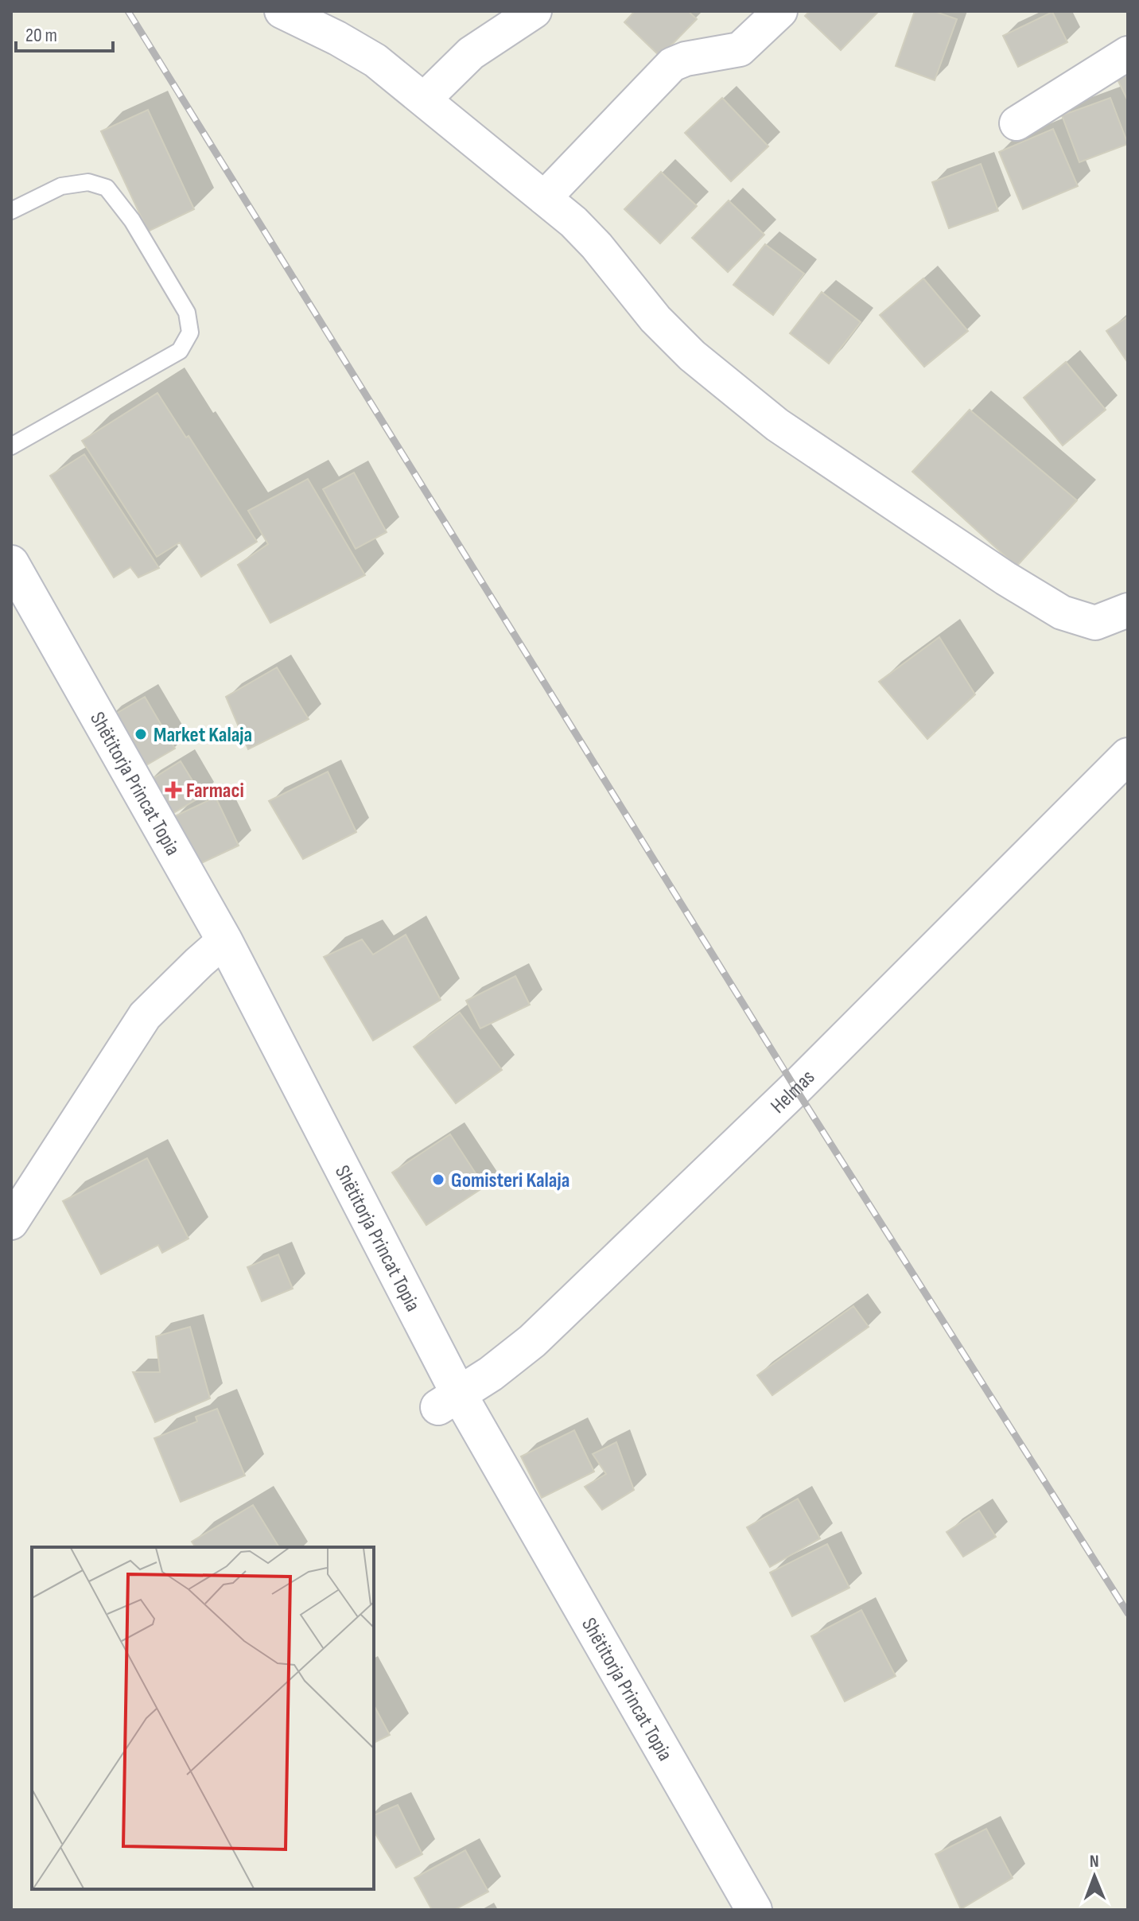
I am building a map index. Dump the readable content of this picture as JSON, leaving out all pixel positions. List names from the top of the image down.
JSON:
{
  "streets": {
    "main road": ["Shëtitorja Princat Topia", "Helmas"]
  },
  "crossings": [
    ["Shëtitorja Princat Topia", "Helmas"]
  ],
  "places": {
    "other": ["Market Kalaja", "Gomisteri Kalaja"],
    "health": ["Farmaci"]
  },
  "scale_bar": "20 m",
  "north": "top"
}
